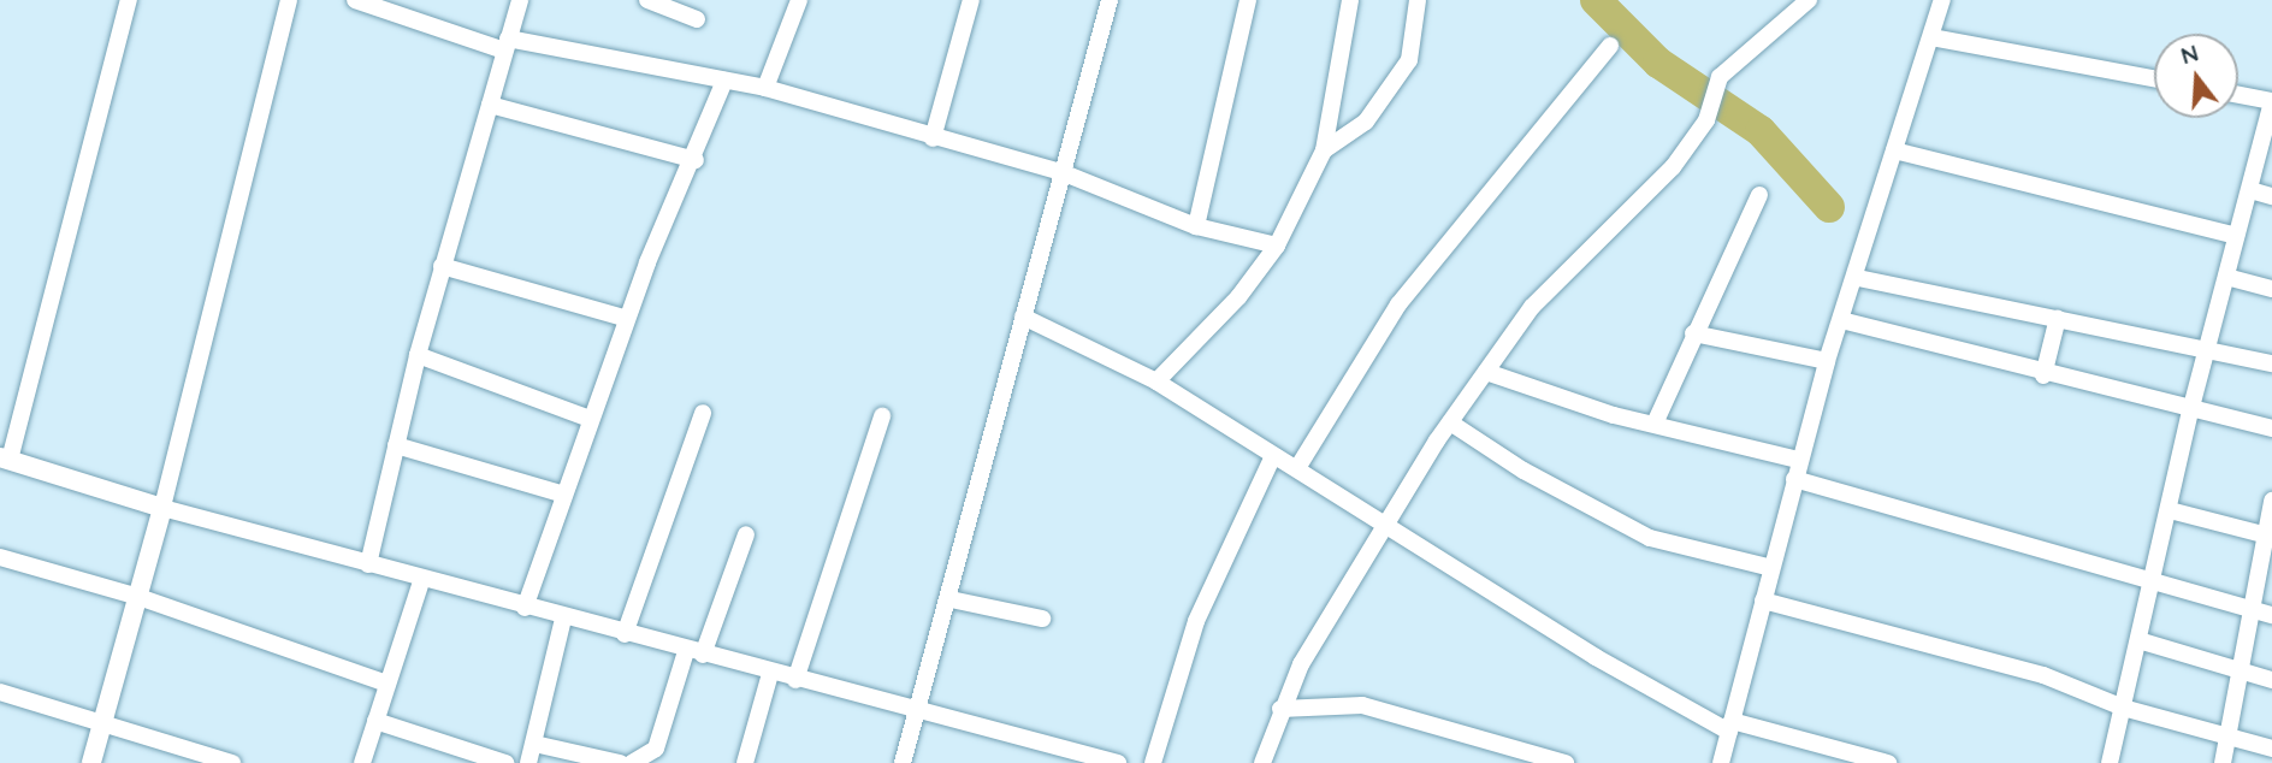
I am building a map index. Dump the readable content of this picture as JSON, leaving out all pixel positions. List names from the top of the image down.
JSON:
{
  "north": "top"
}
